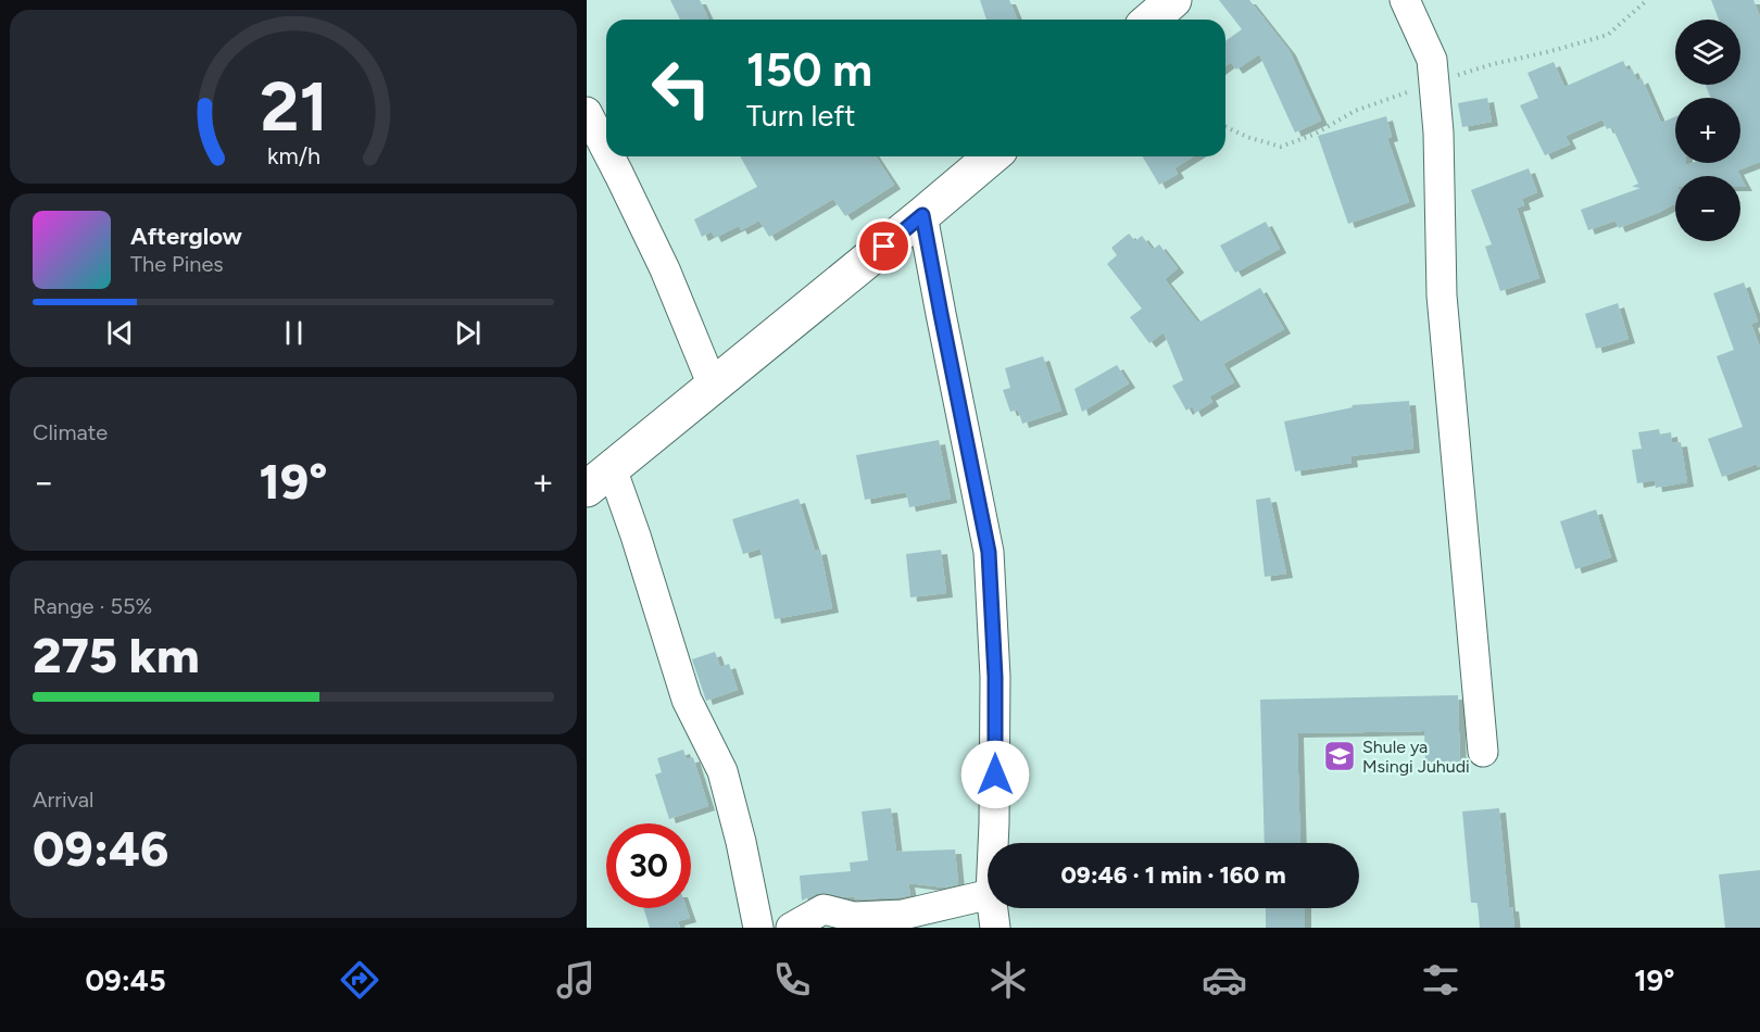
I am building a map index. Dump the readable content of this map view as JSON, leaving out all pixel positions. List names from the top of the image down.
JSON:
{
  "places": {
    "school or university": ["Shule ya Msingi Juhudi"]
  },
  "page": {
    "map_buttons": ["+", "−"],
    "turn": ["150 m", "Turn left"],
    "song": ["Afterglow", "The Pines"],
    "tile": [
      "Climate",
      ["Range · 55%", "275 km"],
      ["Arrival", "09:46"]
    ],
    "heat": ["−", "19°", "+"],
    "limit": "30",
    "trip": "09:46 · 1 min · 160 m",
    "tabs": ["09:45", "19°"],
    "gauge": ["21", "km/h"]
  }
}
